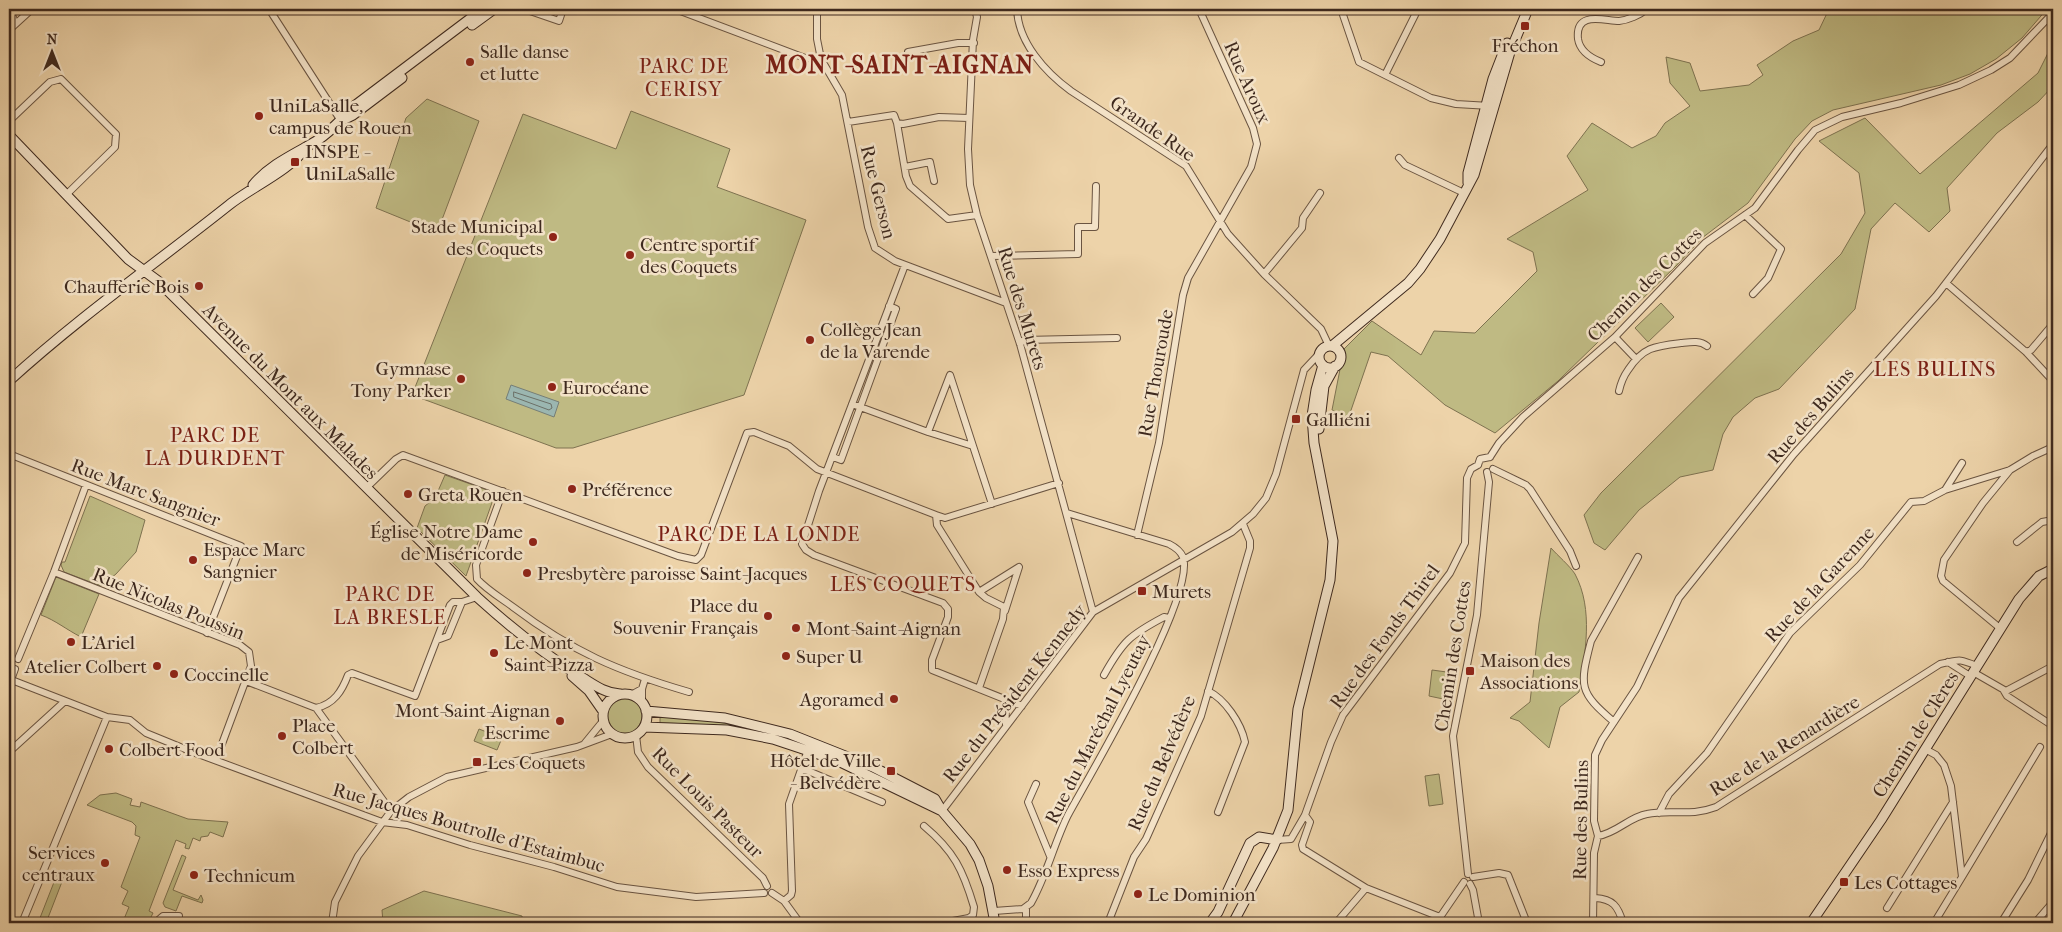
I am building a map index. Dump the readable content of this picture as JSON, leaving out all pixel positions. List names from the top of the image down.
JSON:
{
  "streets": {
    "street": [
      "Rue Aroux",
      "Grande Rue",
      "Rue Gerson",
      "Chemin des Cottes",
      "Rue des Murets",
      "Rue Thouroude",
      "Avenue du Mont aux Malades",
      "Rue des Bulins",
      "Rue Marc Sangnier",
      "Rue de la Garenne",
      "Rue Nicolas Poussin",
      "Rue des Fonds Thirel",
      "Rue du Président Kennedy",
      "Rue du Maréchal Lyeutay",
      "Chemin de Clères",
      "Rue de la Renardière",
      "Rue du Belvédère",
      "Rue Louis Pasteur",
      "Rue Jacques Boutrolle d'Estaimbuc"
    ]
  },
  "crossings": [
    ["Rue Aroux", "Grande Rue"],
    ["Rue Aroux", "Rue Thouroude"],
    ["Grande Rue", "Rue Thouroude"],
    ["Rue Gerson", "Rue des Murets"],
    ["Chemin des Cottes", "Rue des Fonds Thirel"],
    ["Rue des Murets", "Rue du Président Kennedy"],
    ["Avenue du Mont aux Malades", "Rue Louis Pasteur"],
    ["Rue des Bulins", "Rue de la Renardière"],
    ["Rue Marc Sangnier", "Rue Nicolas Poussin"],
    ["Rue de la Garenne", "Rue de la Renardière"],
    ["Rue Nicolas Poussin", "Rue Jacques Boutrolle d'Estaimbuc"],
    ["Rue du Président Kennedy", "Rue du Maréchal Lyeutay"],
    ["Rue du Président Kennedy", "Rue du Belvédère"],
    ["Chemin de Clères", "Rue de la Renardière"],
    ["Rue Louis Pasteur", "Rue Jacques Boutrolle d'Estaimbuc"]
  ],
  "districts": [
    "MONT-SAINT-AIGNAN",
    "PARC DE CERISY",
    "LES BULINS",
    "PARC DE LA DURDENT",
    "PARC DE LA LONDE",
    "LES COQUETS",
    "PARC DE LA BRESLE"
  ],
  "places": {
    "transit": [
      "Fréchon",
      "INSPE - UniLaSalle",
      "Galliéni",
      "Murets",
      "Maison des Associations",
      "Les Coquets",
      "Hôtel de Ville - Belvédère",
      "Les Cottages"
    ],
    "other": [
      "Salle danse et lutte",
      "UniLaSalle, campus de Rouen",
      "Stade Municipal des Coquets",
      "Centre sportif des Coquets",
      "Chaufferie Bois",
      "Collège Jean de la Varende",
      "Gymnase Tony Parker",
      "Eurocéane",
      "Préférence",
      "Greta Rouen",
      "Église Notre Dame de Miséricorde",
      "Espace Marc Sangnier",
      "Presbytère paroisse Saint-Jacques",
      "Place du Souvenir Français",
      "Mont-Saint-Aignan",
      "L'Ariel",
      "Le Mont Saint-Pizza",
      "Super U",
      "Atelier Colbert",
      "Coccinelle",
      "Agoramed",
      "Mont-Saint-Aignan Escrime",
      "Place Colbert",
      "Colbert Food",
      "Services centraux",
      "Esso Express",
      "Technicum",
      "Le Dominion"
    ]
  },
  "north": "top"
}
